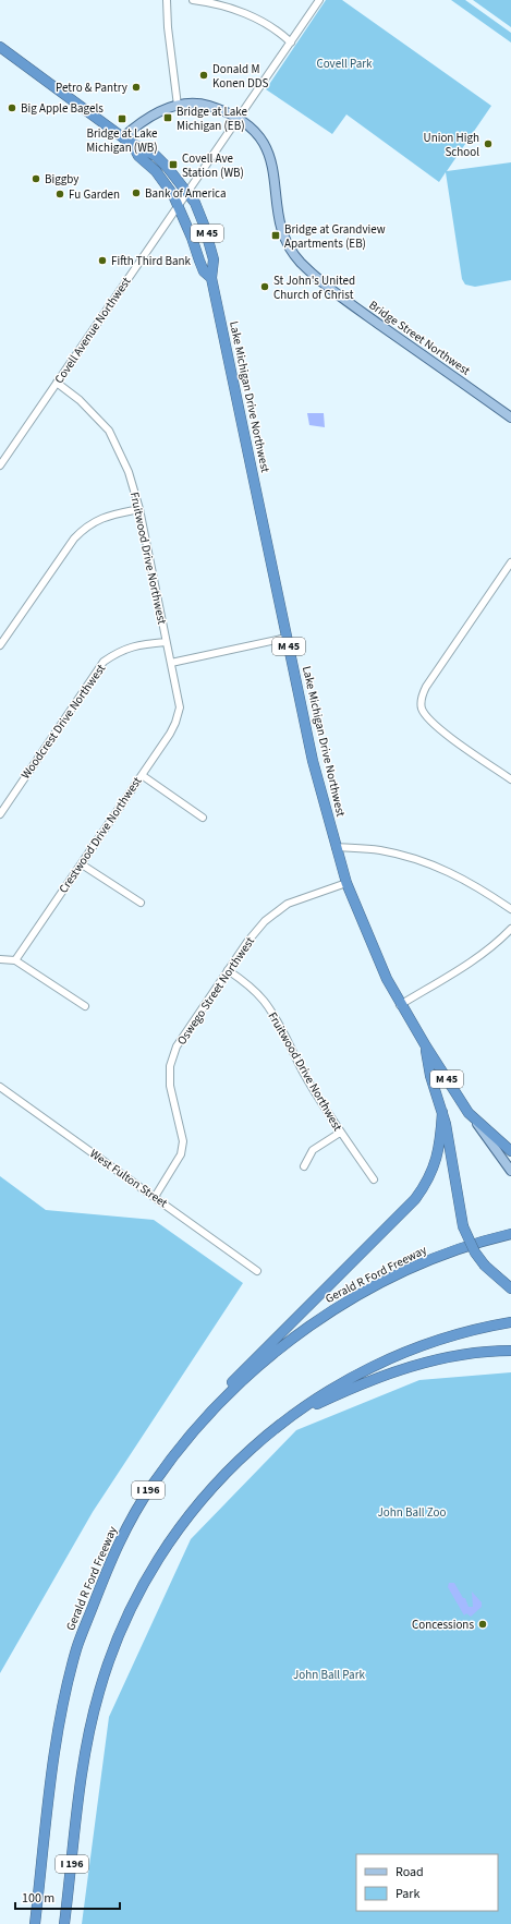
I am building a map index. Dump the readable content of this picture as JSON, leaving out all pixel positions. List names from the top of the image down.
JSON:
{
  "streets": {
    "highway": [
      "M 45",
      "Lake Michigan Drive Northwest",
      "Gerald R Ford Freeway",
      "I 196"
    ],
    "main road": ["Bridge Street Northwest"],
    "street": [
      "Covell Avenue Northwest",
      "Fruitwood Drive Northwest",
      "Woodcrest Drive Northwest",
      "Crestwood Drive Northwest",
      "Oswego Street Northwest",
      "West Fulton Street"
    ]
  },
  "crossings": [
    ["Covell Avenue Northwest", "Bridge Street Northwest"],
    ["Covell Avenue Northwest", "Lake Michigan Drive Northwest"],
    ["Covell Avenue Northwest", "Fruitwood Drive Northwest"],
    ["Bridge Street Northwest", "Lake Michigan Drive Northwest"],
    ["Lake Michigan Drive Northwest", "Oswego Street Northwest"],
    ["Fruitwood Drive Northwest", "Woodcrest Drive Northwest"],
    ["Fruitwood Drive Northwest", "Crestwood Drive Northwest"],
    ["Fruitwood Drive Northwest", "Oswego Street Northwest"],
    ["Oswego Street Northwest", "West Fulton Street"]
  ],
  "parks": ["Covell Park", "John Ball Zoo", "John Ball Park"],
  "places": {
    "other": [
      "Donald M Konen DDS",
      "Petro & Pantry",
      "Big Apple Bagels",
      "Union High School",
      "Biggby",
      "Bank of America",
      "Fu Garden",
      "Fifth Third Bank",
      "St John's United Church of Christ",
      "Concessions"
    ],
    "transit": [
      "Bridge at Lake Michigan (EB)",
      "Bridge at Lake Michigan (WB)",
      "Covell Ave Station (WB)",
      "Bridge at Grandview Apartments (EB)"
    ]
  },
  "legend": ["Road", "Park"],
  "scale_bar": "100 m"
}
